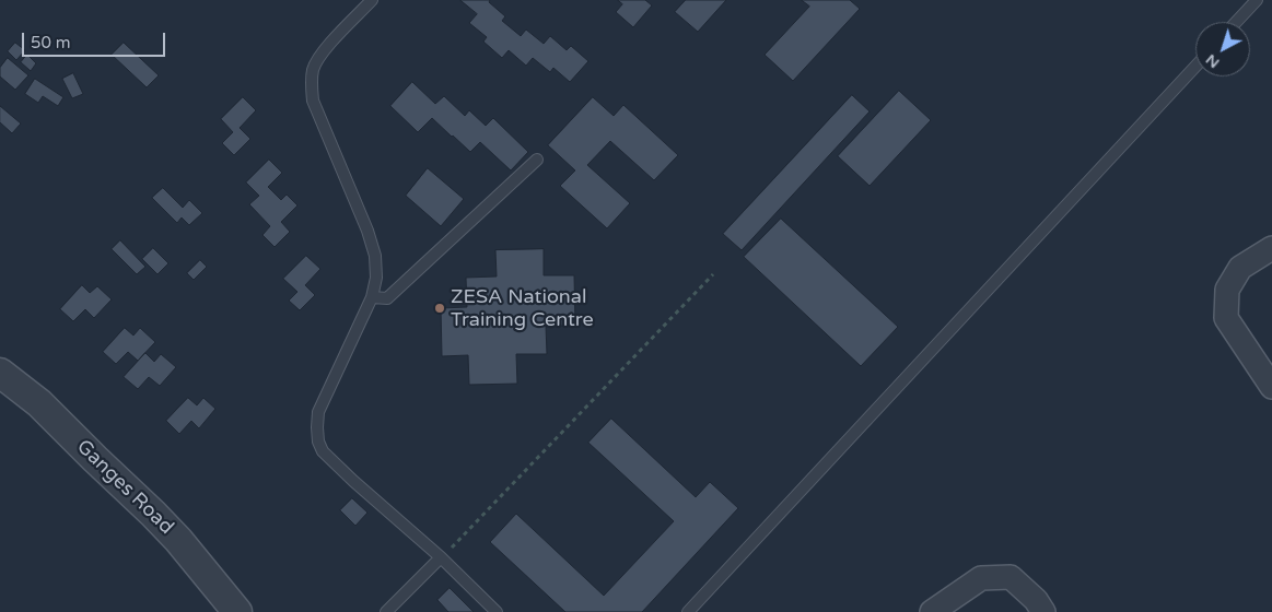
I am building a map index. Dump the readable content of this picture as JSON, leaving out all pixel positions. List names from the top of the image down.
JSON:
{
  "streets": {
    "street": ["Ganges Road"]
  },
  "places": ["ZESA National Training Centre"],
  "scale_bar": "50 m",
  "north": "bottom left"
}
